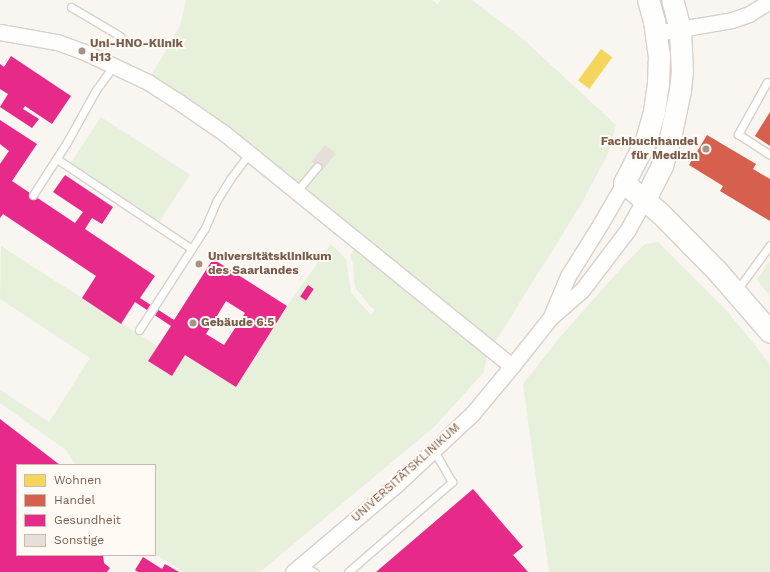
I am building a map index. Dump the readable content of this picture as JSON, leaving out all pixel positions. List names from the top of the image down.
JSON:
{
  "streets": {
    "street": ["UNIVERSITÄTSKLINIKUM"]
  },
  "places": [
    "Uni-HNO-Klinik H13",
    "Fachbuchhandel für Medizin",
    "Universitätsklinikum des Saarlandes",
    "Gebäude 6.5"
  ],
  "legend": [
    "Wohnen",
    "Handel",
    "Gesundheit",
    "Sonstige"
  ]
}
